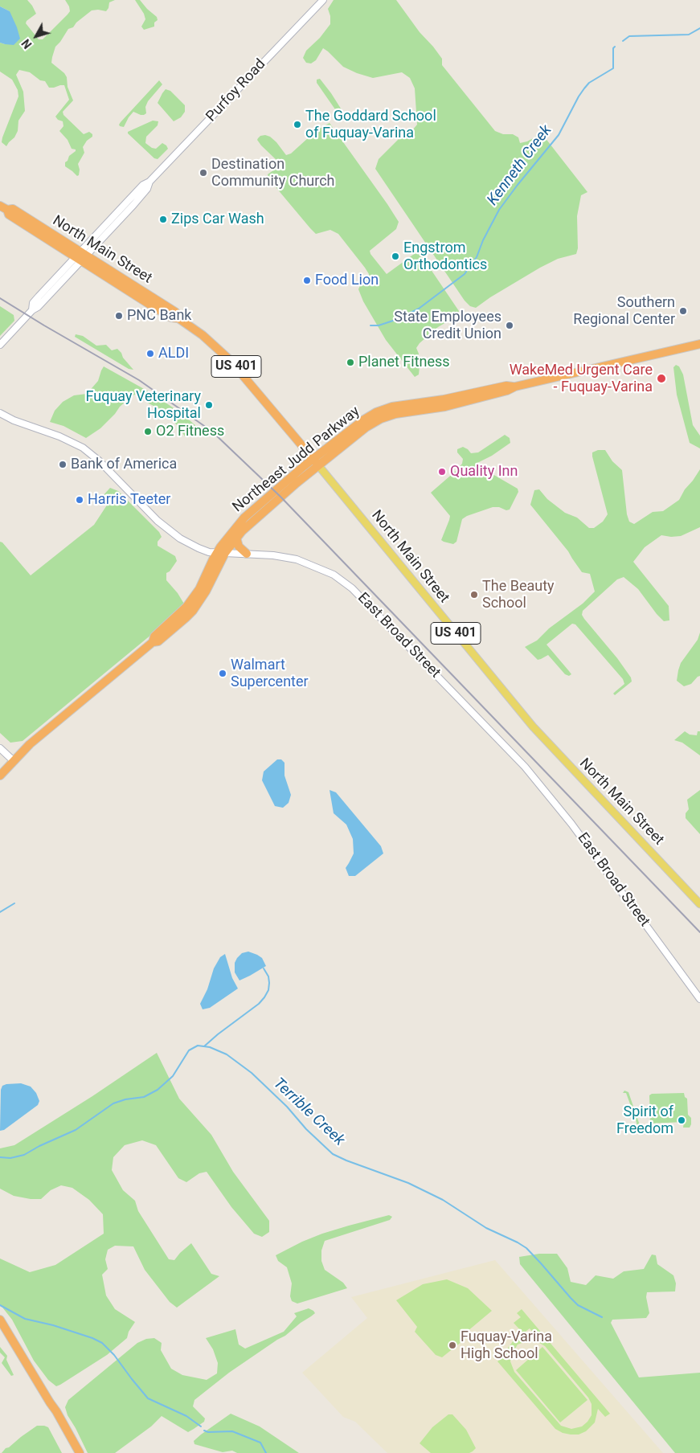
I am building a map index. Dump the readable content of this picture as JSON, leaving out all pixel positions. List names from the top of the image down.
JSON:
{
  "streets": {
    "highway": ["North Main Street", "US 401", "Northeast Judd Parkway"],
    "main road": ["Purfoy Road", "East Broad Street"]
  },
  "crossings": [
    ["Purfoy Road", "North Main Street"],
    ["North Main Street", "Northeast Judd Parkway"],
    ["Northeast Judd Parkway", "East Broad Street"]
  ],
  "water": ["Kenneth Creek", "Terrible Creek"],
  "places": [
    "The Goddard School of Fuquay-Varina",
    "Destination Community Church",
    "Zips Car Wash",
    "Engstrom Orthodontics",
    "Food Lion",
    "Southern Regional Center",
    "PNC Bank",
    "State Employees Credit Union",
    "ALDI",
    "Planet Fitness",
    "WakeMed Urgent Care - Fuquay-Varina",
    "Fuquay Veterinary Hospital",
    "O2 Fitness",
    "Bank of America",
    "Quality Inn",
    "Harris Teeter",
    "The Beauty School",
    "Walmart Supercenter",
    "Spirit of Freedom",
    "Fuquay-Varina High School"
  ],
  "north": "bottom left"
}
